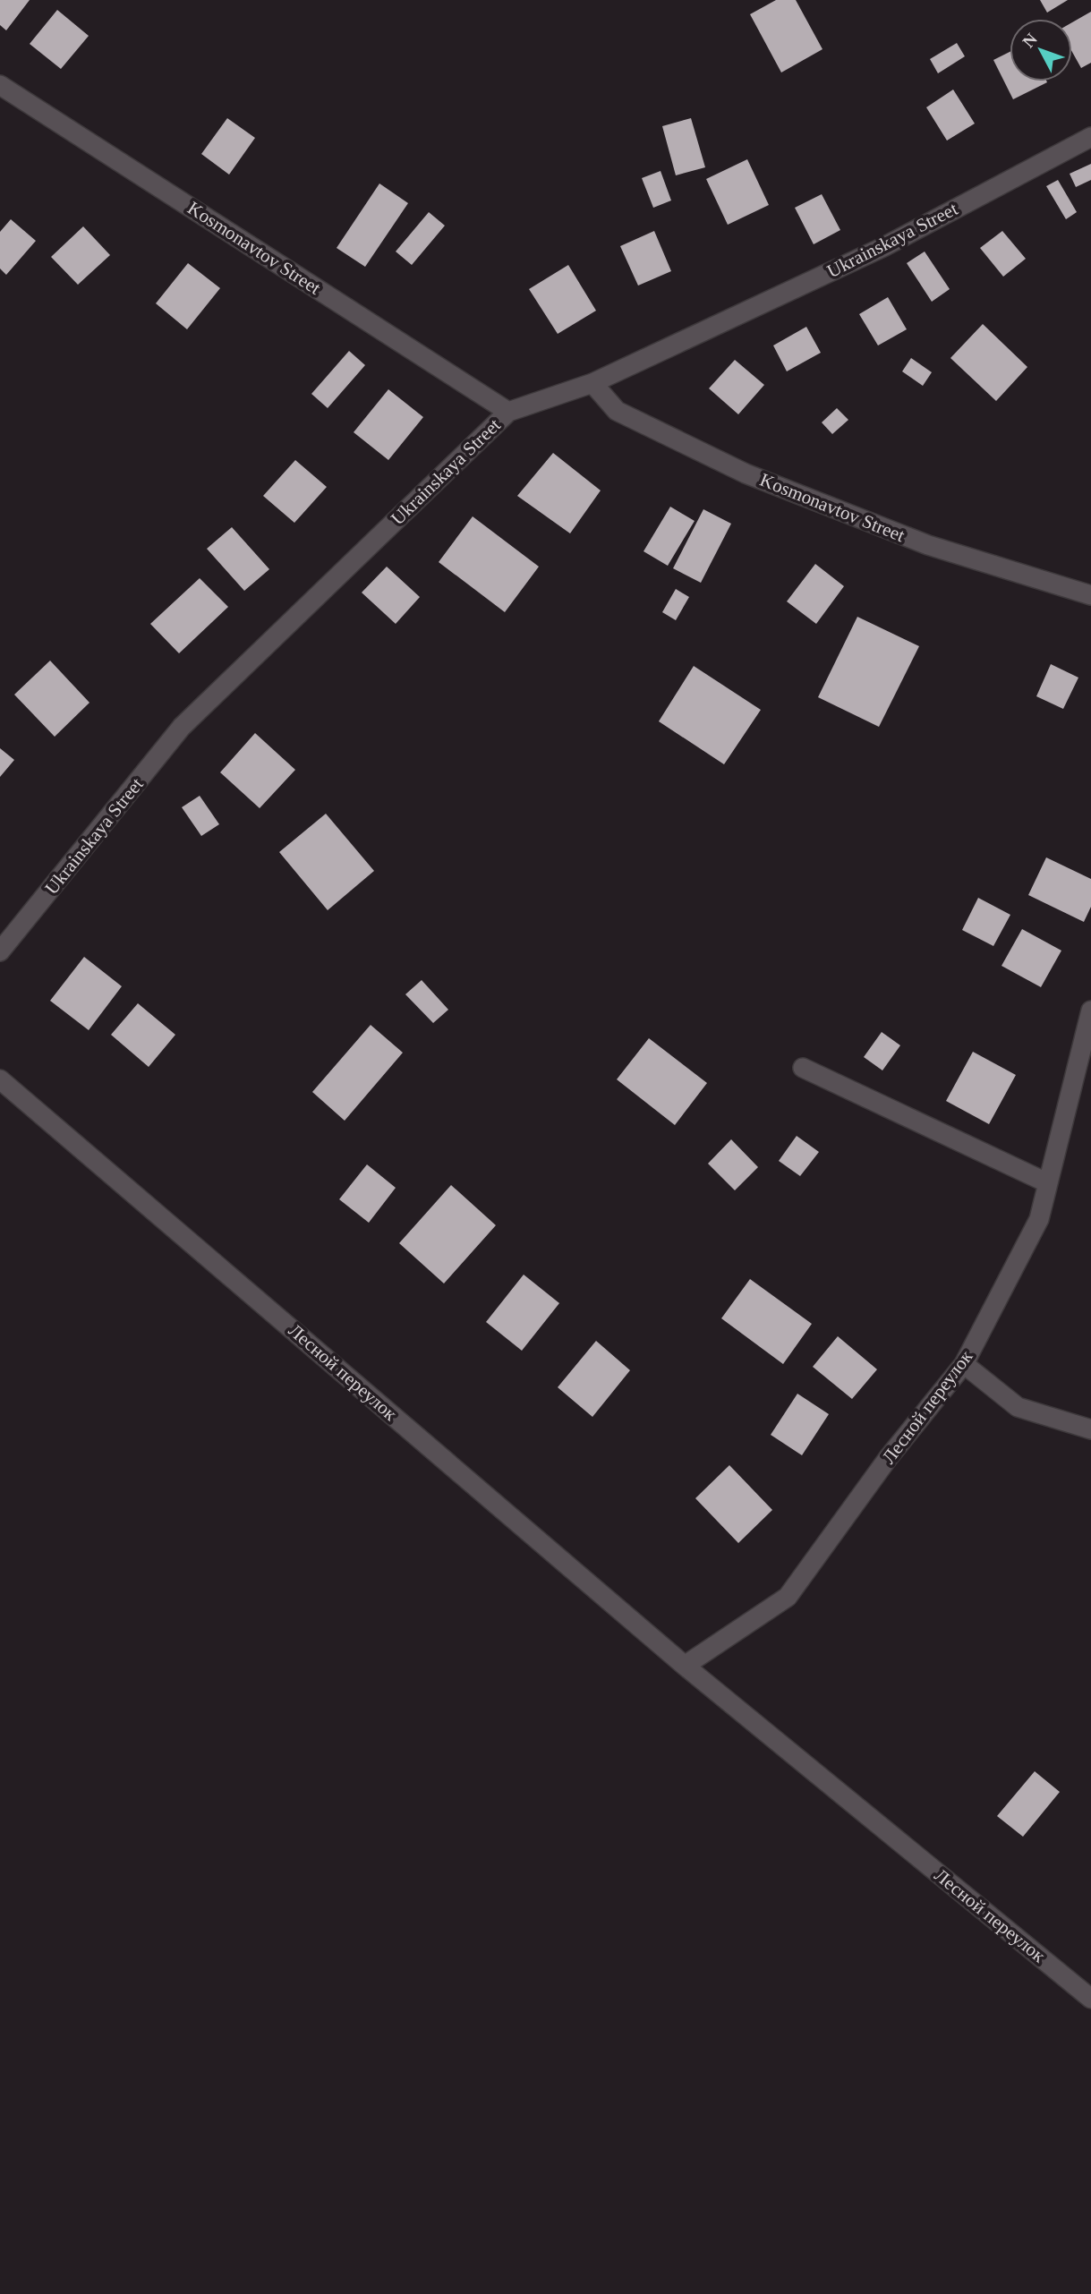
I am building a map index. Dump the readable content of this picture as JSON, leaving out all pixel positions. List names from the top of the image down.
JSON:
{
  "streets": {
    "street": ["Ukrainskaya Street", "Kosmonavtov Street", "Лесной переулок"]
  },
  "crossings": [
    ["Ukrainskaya Street", "Kosmonavtov Street"]
  ],
  "north": "top left"
}
